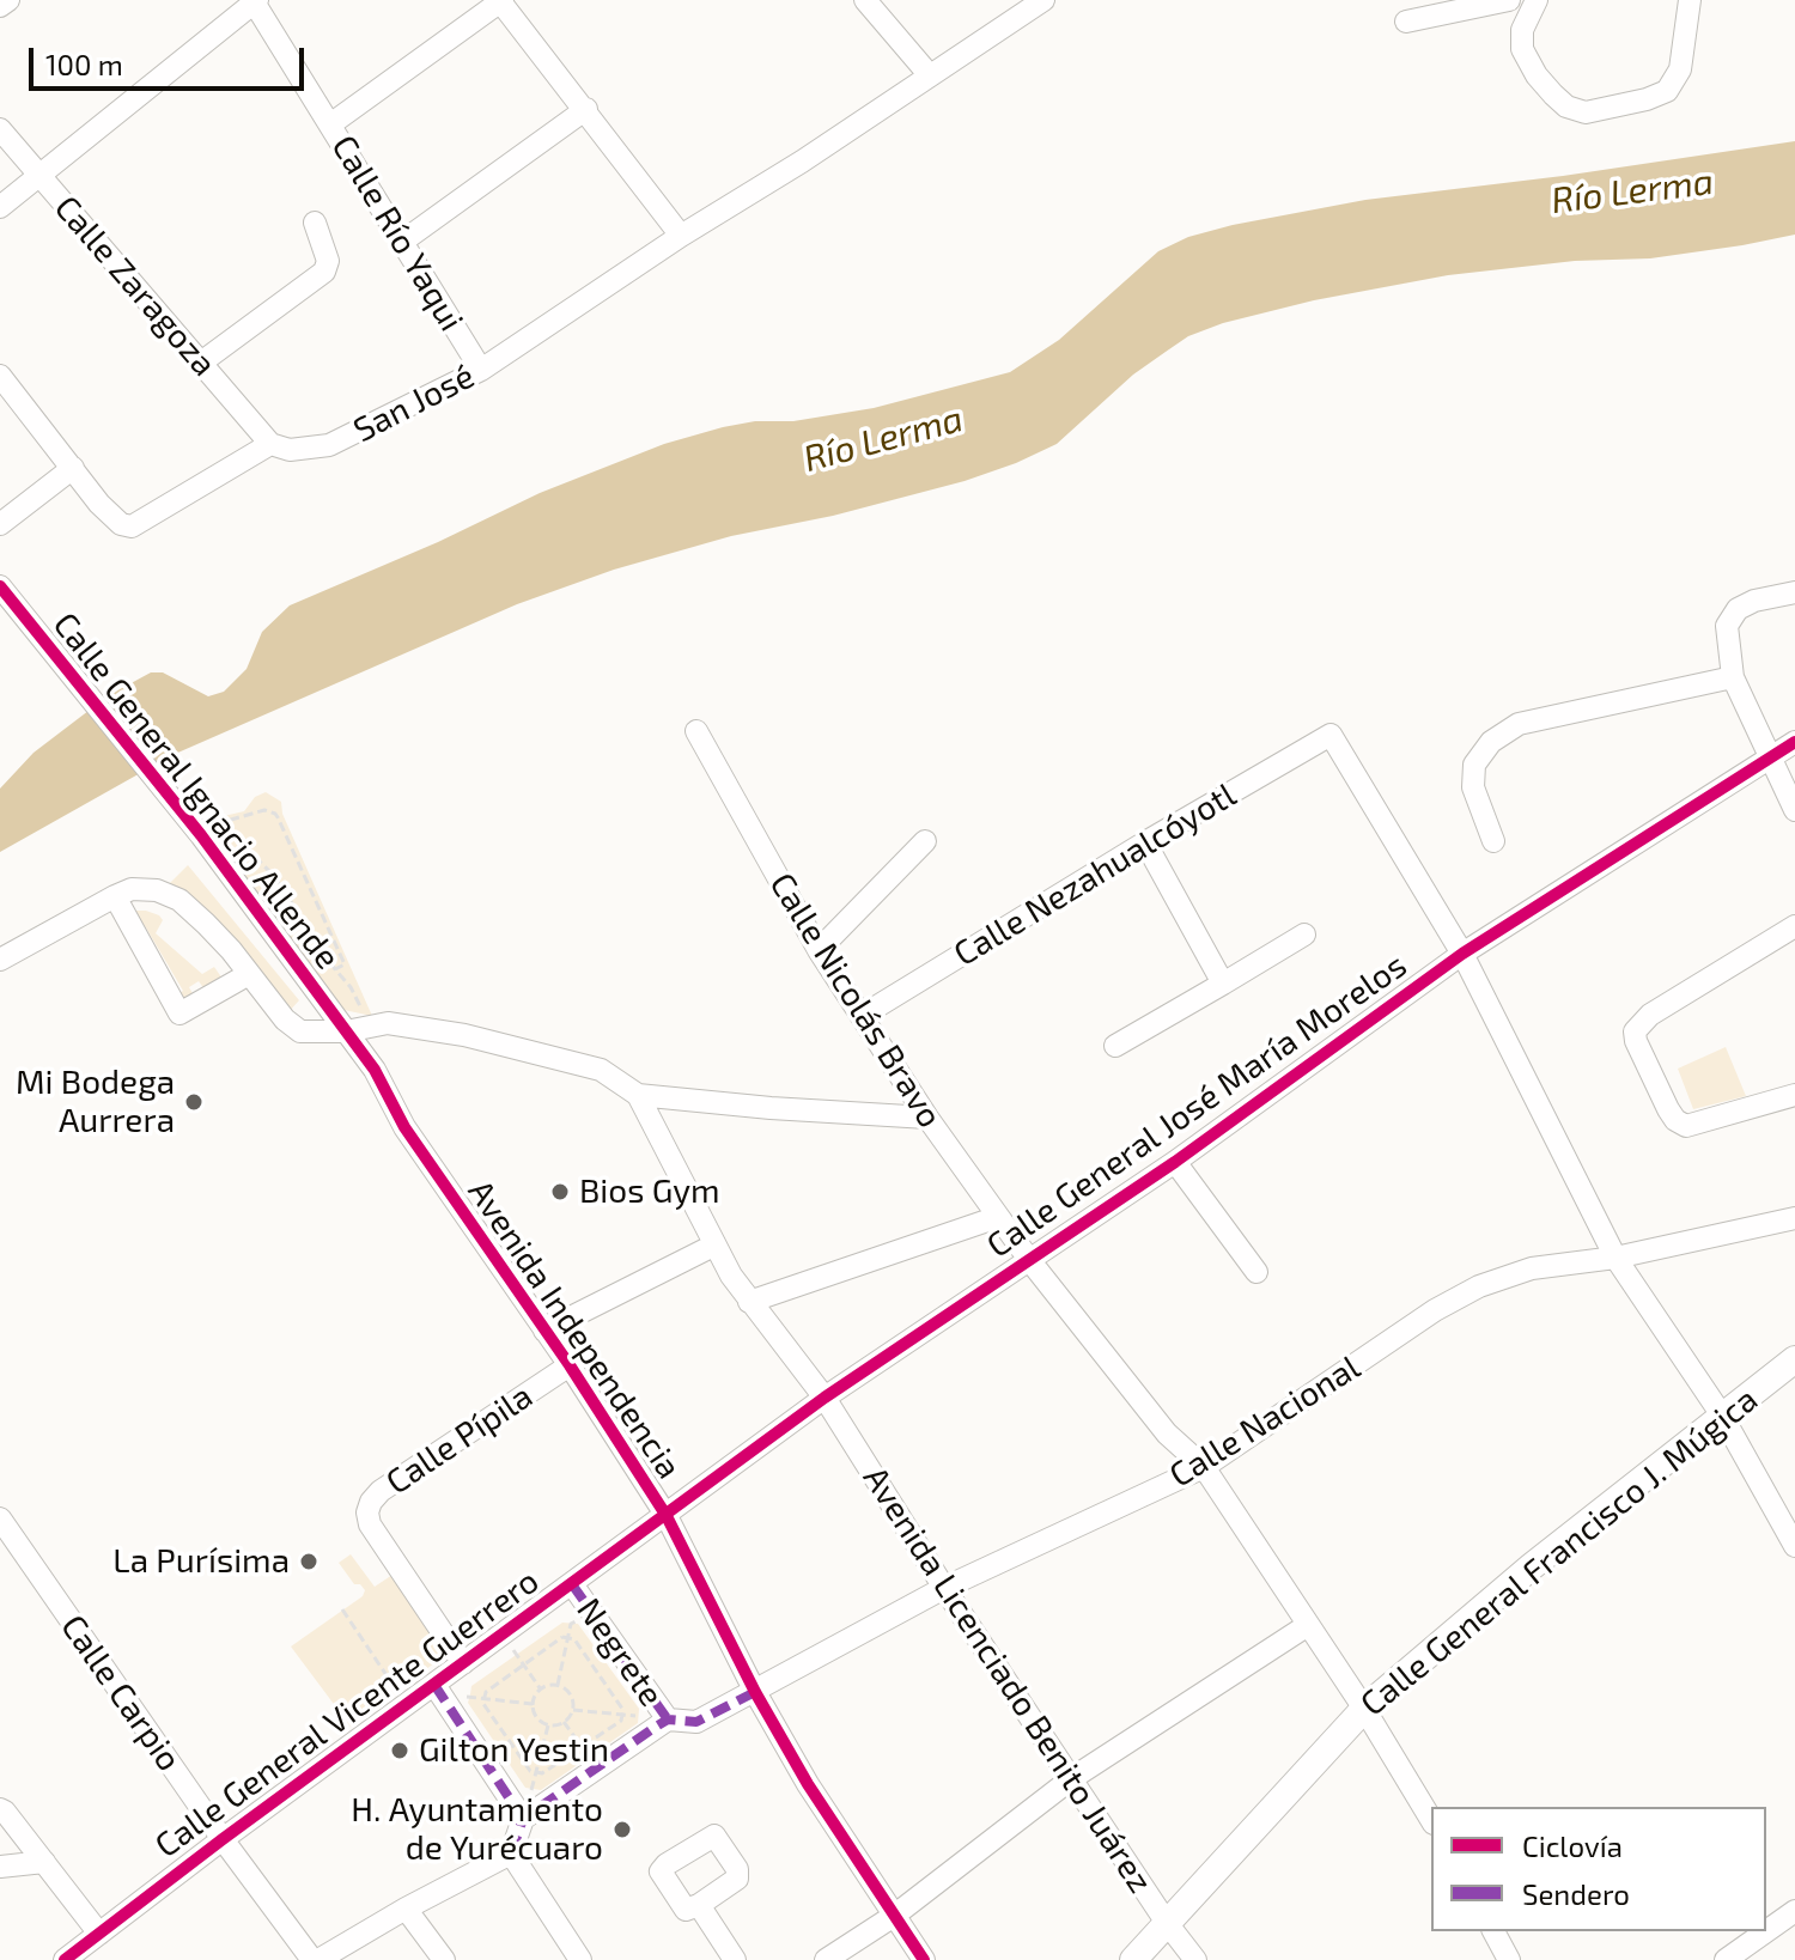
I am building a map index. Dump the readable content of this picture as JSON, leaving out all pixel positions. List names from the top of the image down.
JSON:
{
  "streets": {
    "main road": ["Calle General Francisco J. Múgica"],
    "street": [
      "Calle Río Yaqui",
      "Calle Zaragoza",
      "San José",
      "Calle General Ignacio Allende",
      "Calle Nezahualcóyotl",
      "Calle Nicolás Bravo",
      "Calle General José María Morelos",
      "Avenida Independencia",
      "Calle Nacional",
      "Calle Pípila",
      "Negrete",
      "Avenida Licenciado Benito Juárez",
      "Calle Carpio",
      "Calle General Vicente Guerrero"
    ]
  },
  "crossings": [
    ["Calle Río Yaqui", "San José"],
    ["Calle Zaragoza", "San José"],
    ["Calle General Ignacio Allende", "Avenida Independencia"],
    ["Calle Nezahualcóyotl", "Calle Nicolás Bravo"],
    ["Calle Nezahualcóyotl", "Calle General José María Morelos"],
    ["Calle Nicolás Bravo", "Calle General José María Morelos"],
    ["Calle Nicolás Bravo", "Calle Nacional"],
    ["Calle Nicolás Bravo", "Calle General Francisco J. Múgica"],
    ["Calle General José María Morelos", "Avenida Independencia"],
    ["Calle General José María Morelos", "Avenida Licenciado Benito Juárez"],
    ["Calle General José María Morelos", "Calle General Vicente Guerrero"],
    ["Avenida Independencia", "Calle Nacional"],
    ["Avenida Independencia", "Calle Pípila"],
    ["Avenida Independencia", "Calle General Vicente Guerrero"],
    ["Calle Nacional", "Negrete"],
    ["Calle Nacional", "Avenida Licenciado Benito Juárez"],
    ["Calle Pípila", "Calle General Vicente Guerrero"],
    ["Calle General Francisco J. Múgica", "Avenida Licenciado Benito Juárez"],
    ["Negrete", "Calle General Vicente Guerrero"],
    ["Calle Carpio", "Calle General Vicente Guerrero"]
  ],
  "water": ["Río Lerma"],
  "places": [
    "Mi Bodega Aurrera",
    "Bios Gym",
    "La Purísima",
    "Gilton Yestin",
    "H. Ayuntamiento de Yurécuaro"
  ],
  "legend": ["Ciclovía", "Sendero"],
  "scale_bar": "100 m"
}
